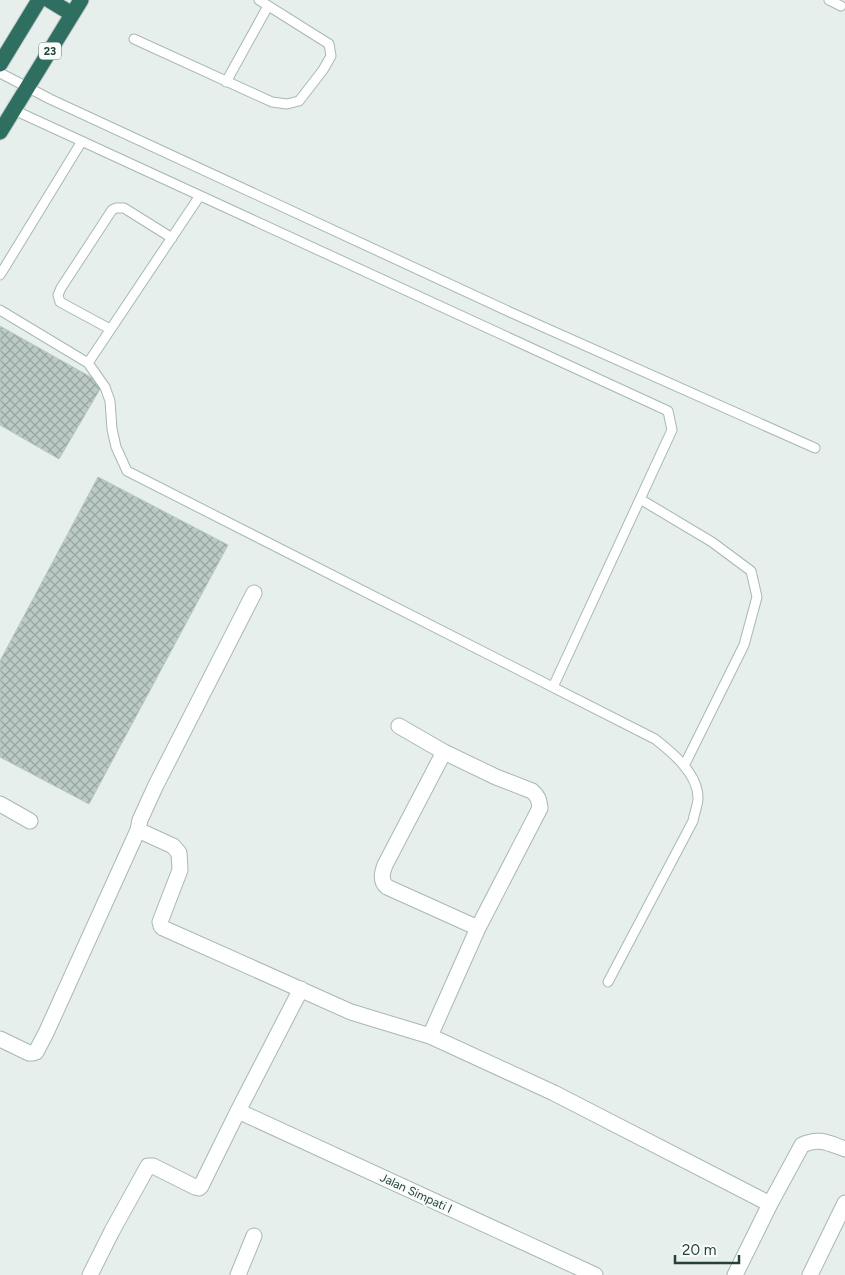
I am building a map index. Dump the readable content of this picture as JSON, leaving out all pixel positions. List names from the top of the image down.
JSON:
{
  "streets": {
    "highway": ["23"],
    "street": ["Jalan Simpati I"]
  },
  "scale_bar": "20 m"
}
